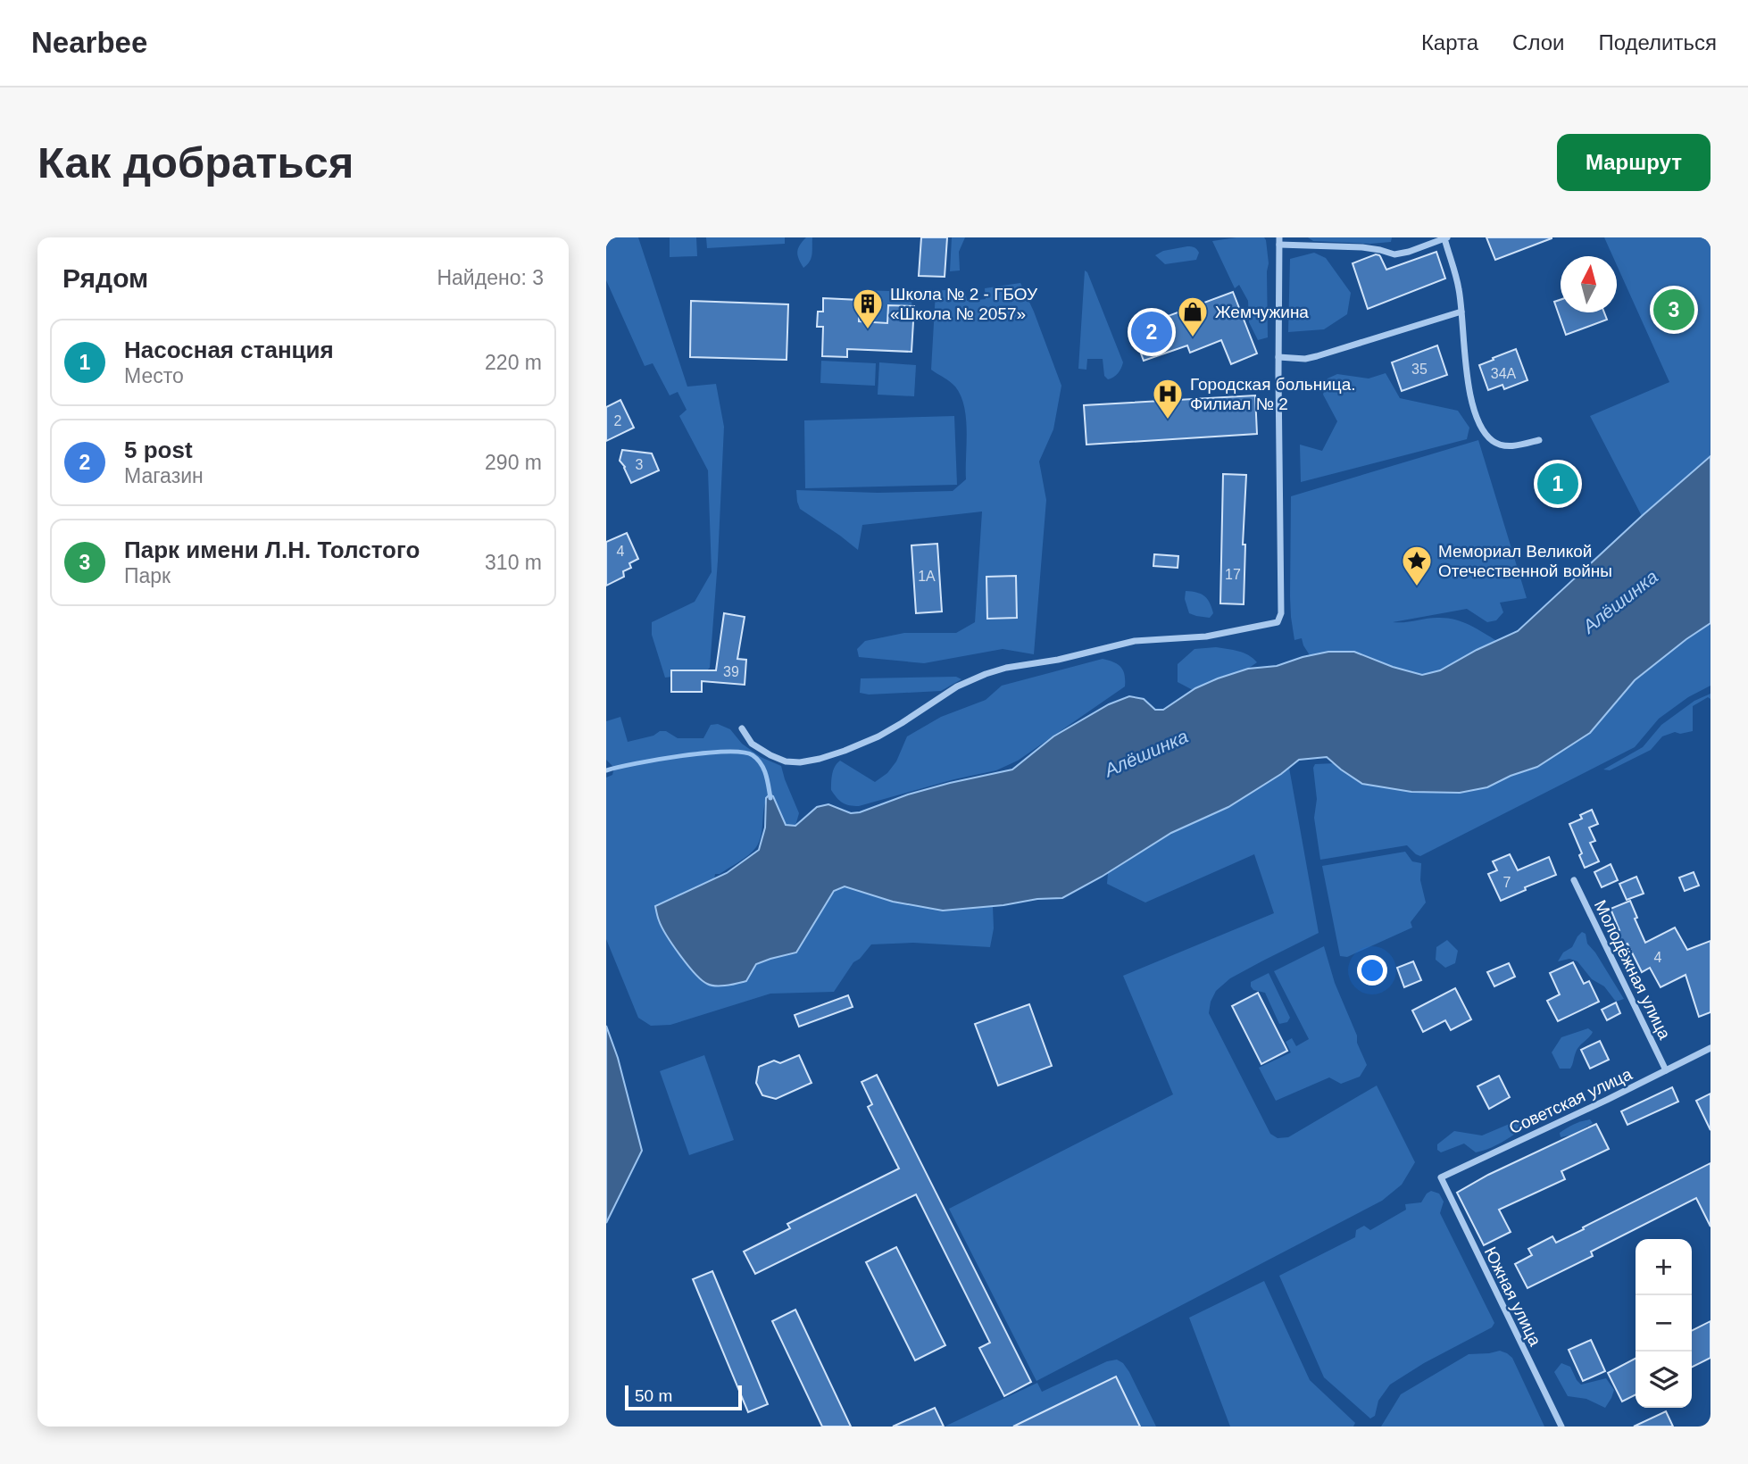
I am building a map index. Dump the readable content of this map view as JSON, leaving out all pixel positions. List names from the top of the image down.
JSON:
{
  "streets": {
    "street": ["Молодёжная улица", "Советская улица", "Южная улица"]
  },
  "crossings": [
    ["Молодёжная улица", "Советская улица"],
    ["Советская улица", "Южная улица"]
  ],
  "water": ["Алёшинка"],
  "places": {
    "building": ["Школа № 2 - ГБОУ «Школа № 2057»"],
    "shop": ["Жемчужина"],
    "hospital": ["Городская больница. Филиал № 2"],
    "place": ["Мемориал Великой Отечественной войны"]
  },
  "house_numbers": [
    "35",
    "34А",
    "2",
    "3",
    "4",
    "17",
    "1А",
    "39",
    "7",
    "4"
  ],
  "scale_bar": "50 m",
  "north": "top",
  "page": {
    "header": "Nearbee",
    "nav": ["Карта", "Слои", "Поделиться"],
    "buttons": "Маршрут",
    "title": "Как добраться",
    "heading": ["Рядом", "Найдено: 3"],
    "pins": ["3", "2", "1"],
    "list": [
      {
        "mark": "1",
        "name": "Насосная станция",
        "note": "Место",
        "value": "220 m"
      },
      {
        "mark": "2",
        "name": "5 post",
        "note": "Магазин",
        "value": "290 m"
      },
      {
        "mark": "3",
        "name": "Парк имени Л.Н. Толстого",
        "note": "Парк",
        "value": "310 m"
      }
    ],
    "map_buttons": ["+", "−"],
    "scale": "50 m"
  }
}
